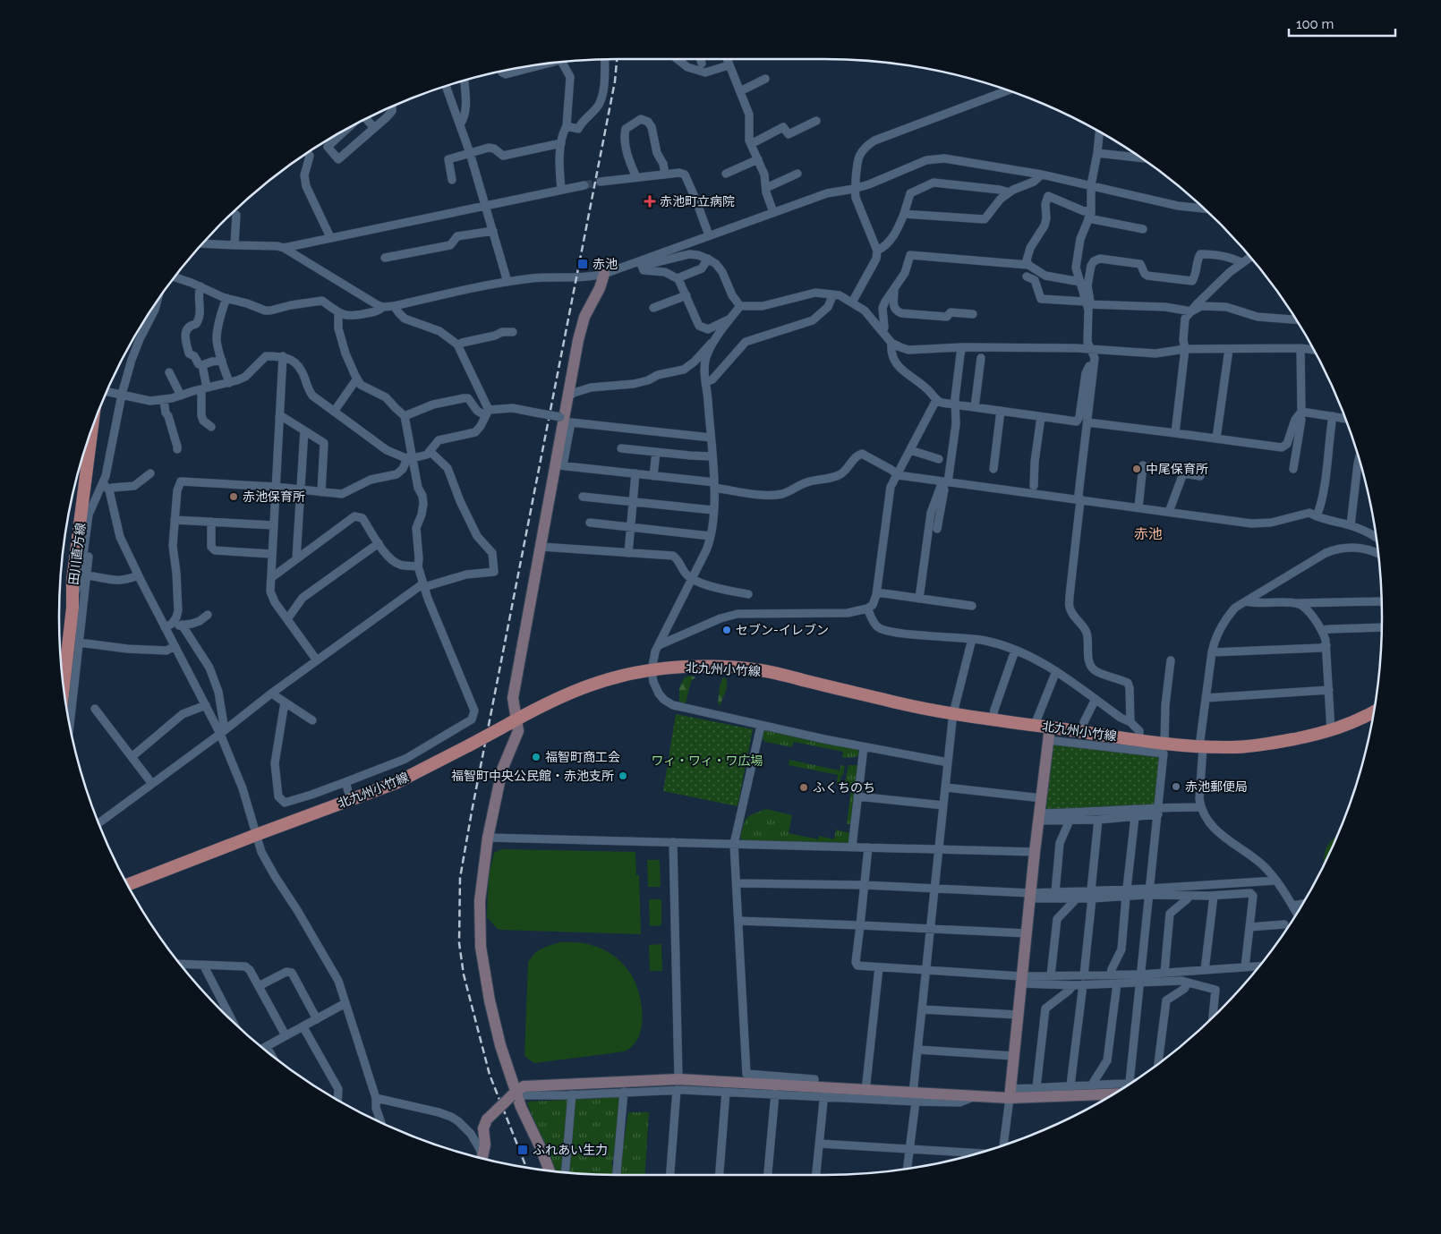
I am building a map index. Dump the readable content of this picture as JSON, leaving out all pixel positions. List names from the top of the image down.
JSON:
{
  "streets": {
    "main road": ["田川直方線", "北九州小竹線"]
  },
  "districts": ["赤池"],
  "parks": ["ワィ・ワィ・ワ広場"],
  "places": {
    "health": ["赤池町立病院"],
    "transit": ["赤池", "ふれあい生力"],
    "other": [
      "中尾保育所",
      "赤池保育所",
      "セブン-イレブン",
      "福智町商工会",
      "福智町中央公民館・赤池支所",
      "赤池郵便局",
      "ふくちのち"
    ]
  },
  "scale_bar": "100 m"
}
